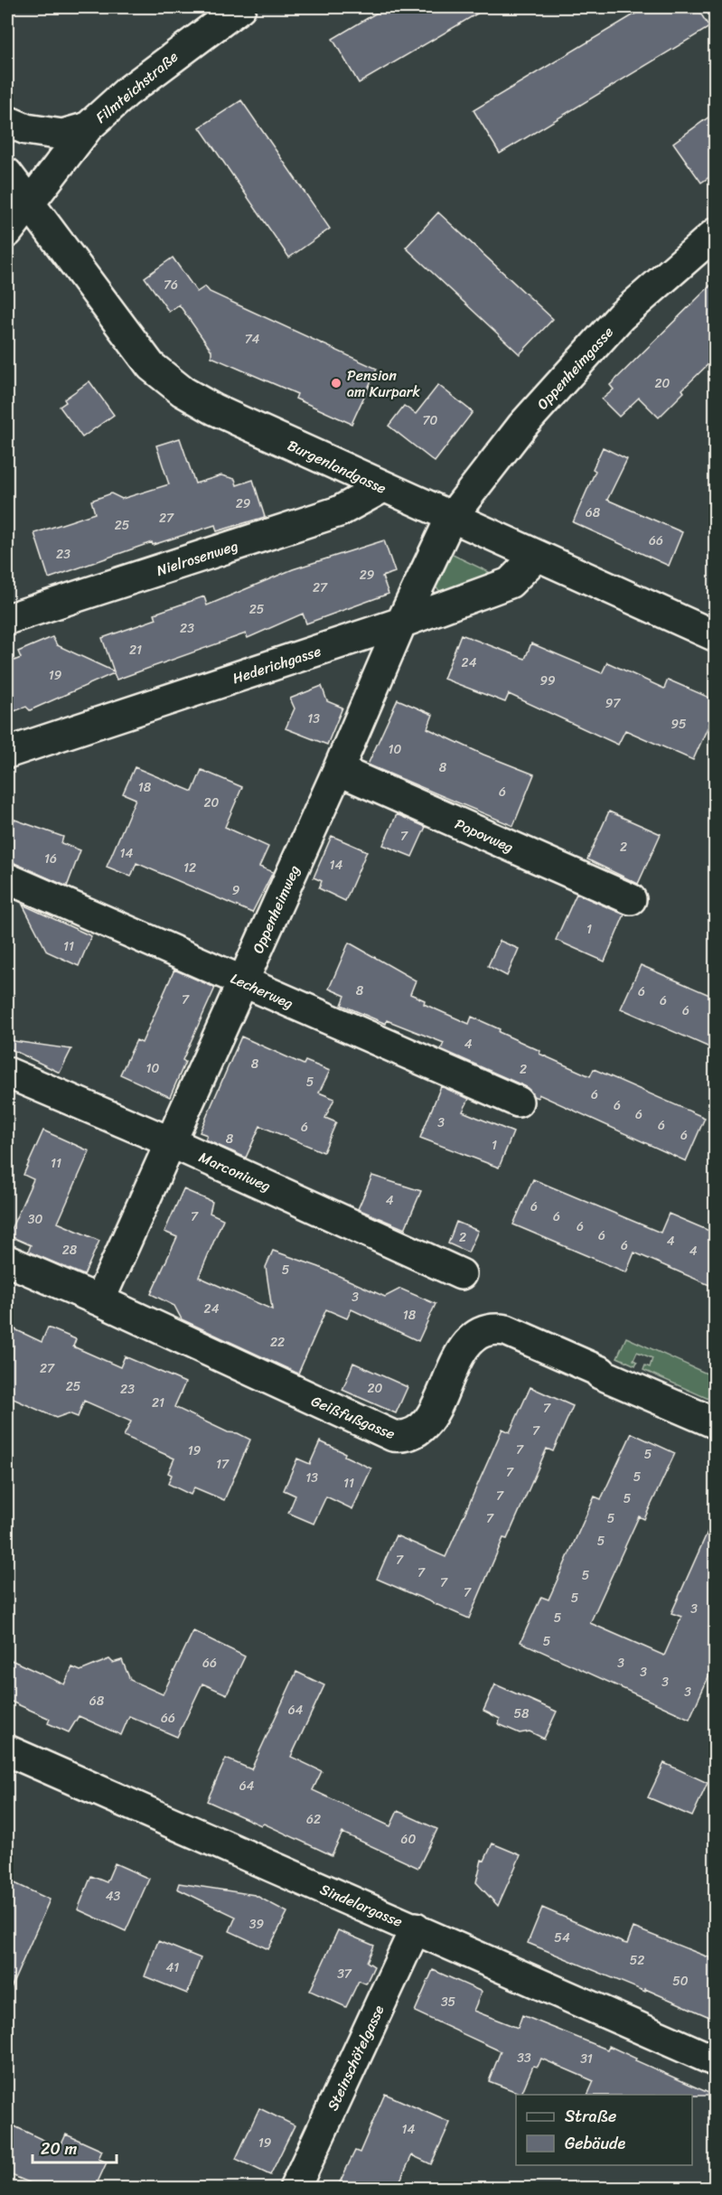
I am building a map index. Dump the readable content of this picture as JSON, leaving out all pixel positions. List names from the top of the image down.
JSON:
{
  "streets": {
    "street": [
      "Filmteichstraße",
      "Oppenheimgasse",
      "Burgenlandgasse",
      "Nielrosenweg",
      "Hederichgasse",
      "Popovweg",
      "Oppenheimweg",
      "Lecherweg",
      "Marconiweg",
      "Geißfußgasse",
      "Sindelargasse",
      "Steinschötelgasse"
    ]
  },
  "crossings": [
    ["Filmteichstraße", "Burgenlandgasse"],
    ["Oppenheimgasse", "Burgenlandgasse"],
    ["Oppenheimgasse", "Oppenheimweg"],
    ["Burgenlandgasse", "Nielrosenweg"],
    ["Burgenlandgasse", "Hederichgasse"],
    ["Burgenlandgasse", "Oppenheimweg"],
    ["Hederichgasse", "Oppenheimweg"],
    ["Popovweg", "Oppenheimweg"],
    ["Oppenheimweg", "Lecherweg"],
    ["Oppenheimweg", "Marconiweg"],
    ["Oppenheimweg", "Geißfußgasse"],
    ["Sindelargasse", "Steinschötelgasse"]
  ],
  "places": ["Pension am Kurpark"],
  "house_numbers": [
    "76",
    "74",
    "20",
    "70",
    "29",
    "68",
    "27",
    "25",
    "66",
    "23",
    "29",
    "27",
    "25",
    "23",
    "21",
    "24",
    "19",
    "99",
    "97",
    "13",
    "95",
    "10",
    "8",
    "18",
    "6",
    "20",
    "7",
    "2",
    "14",
    "16",
    "14",
    "12",
    "9",
    "1",
    "11",
    "8",
    "6",
    "7",
    "6",
    "6",
    "4",
    "8",
    "10",
    "2",
    "5",
    "6",
    "6",
    "6",
    "3",
    "6",
    "6",
    "6",
    "8",
    "1",
    "11",
    "4",
    "6",
    "7",
    "6",
    "30",
    "6",
    "6",
    "2",
    "4",
    "6",
    "28",
    "4",
    "5",
    "3",
    "24",
    "18",
    "22",
    "27",
    "25",
    "20",
    "23",
    "21",
    "7",
    "7",
    "7",
    "19",
    "5",
    "17",
    "7",
    "5",
    "13",
    "11",
    "7",
    "5",
    "7",
    "5",
    "5",
    "7",
    "7",
    "5",
    "7",
    "7",
    "5",
    "3",
    "5",
    "5",
    "66",
    "3",
    "3",
    "3",
    "3",
    "68",
    "64",
    "58",
    "66",
    "64",
    "62",
    "60",
    "43",
    "39",
    "54",
    "52",
    "41",
    "37",
    "50",
    "35",
    "33",
    "31",
    "14",
    "19"
  ],
  "legend": ["Straße", "Gebäude"],
  "scale_bar": "20 m"
}
